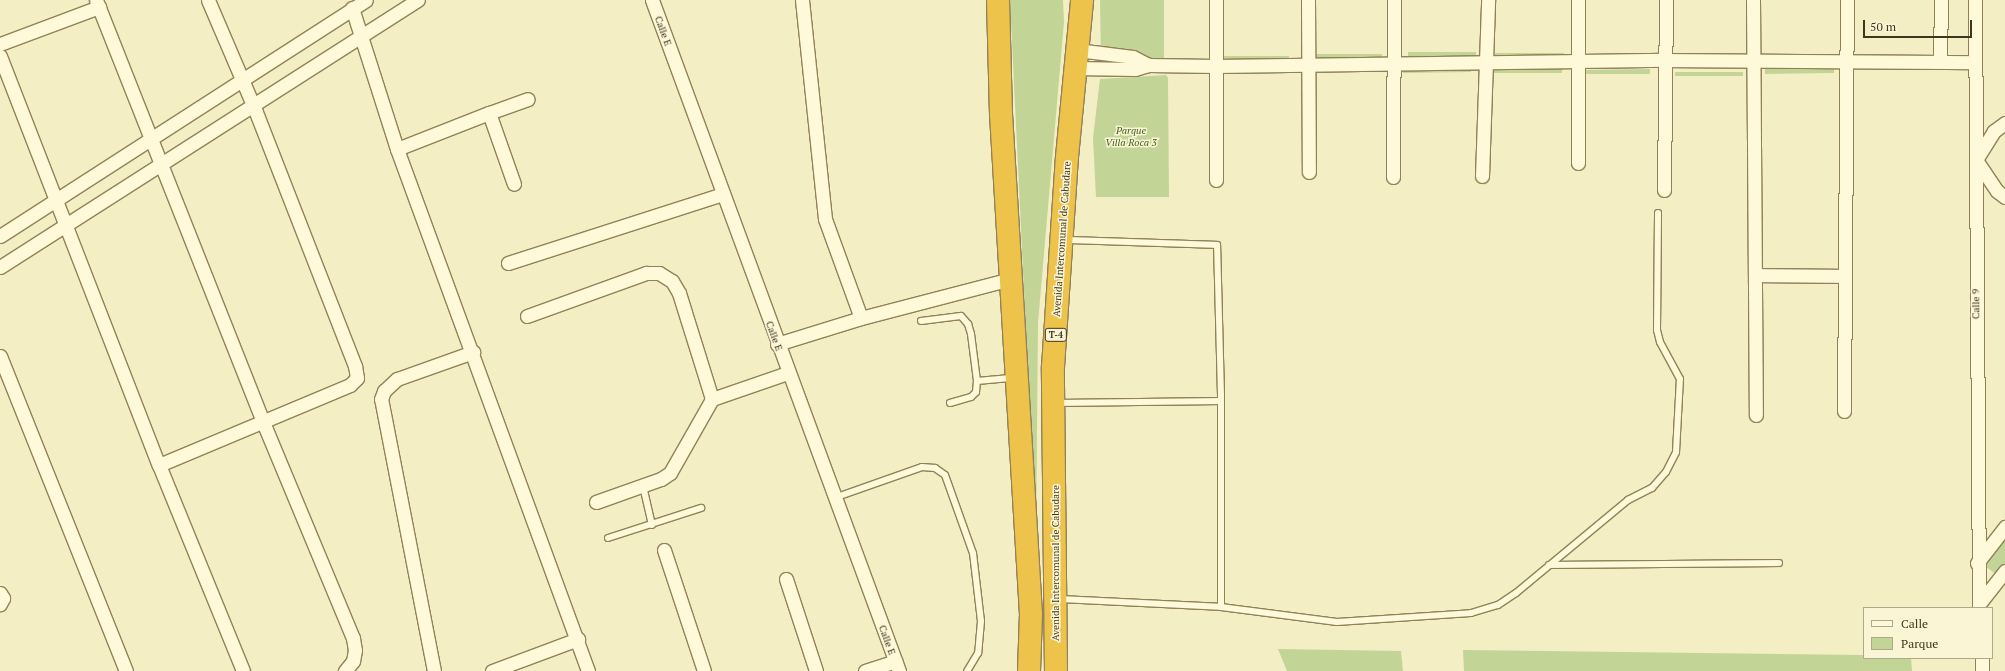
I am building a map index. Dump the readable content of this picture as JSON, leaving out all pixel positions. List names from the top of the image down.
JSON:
{
  "streets": {
    "highway": ["Avenida Intercomunal de Cabudare", "T-4"],
    "street": ["Calle E", "Calle 9"]
  },
  "parks": ["Parque Villa Roca 3"],
  "legend": ["Calle", "Parque"],
  "scale_bar": "50 m"
}
